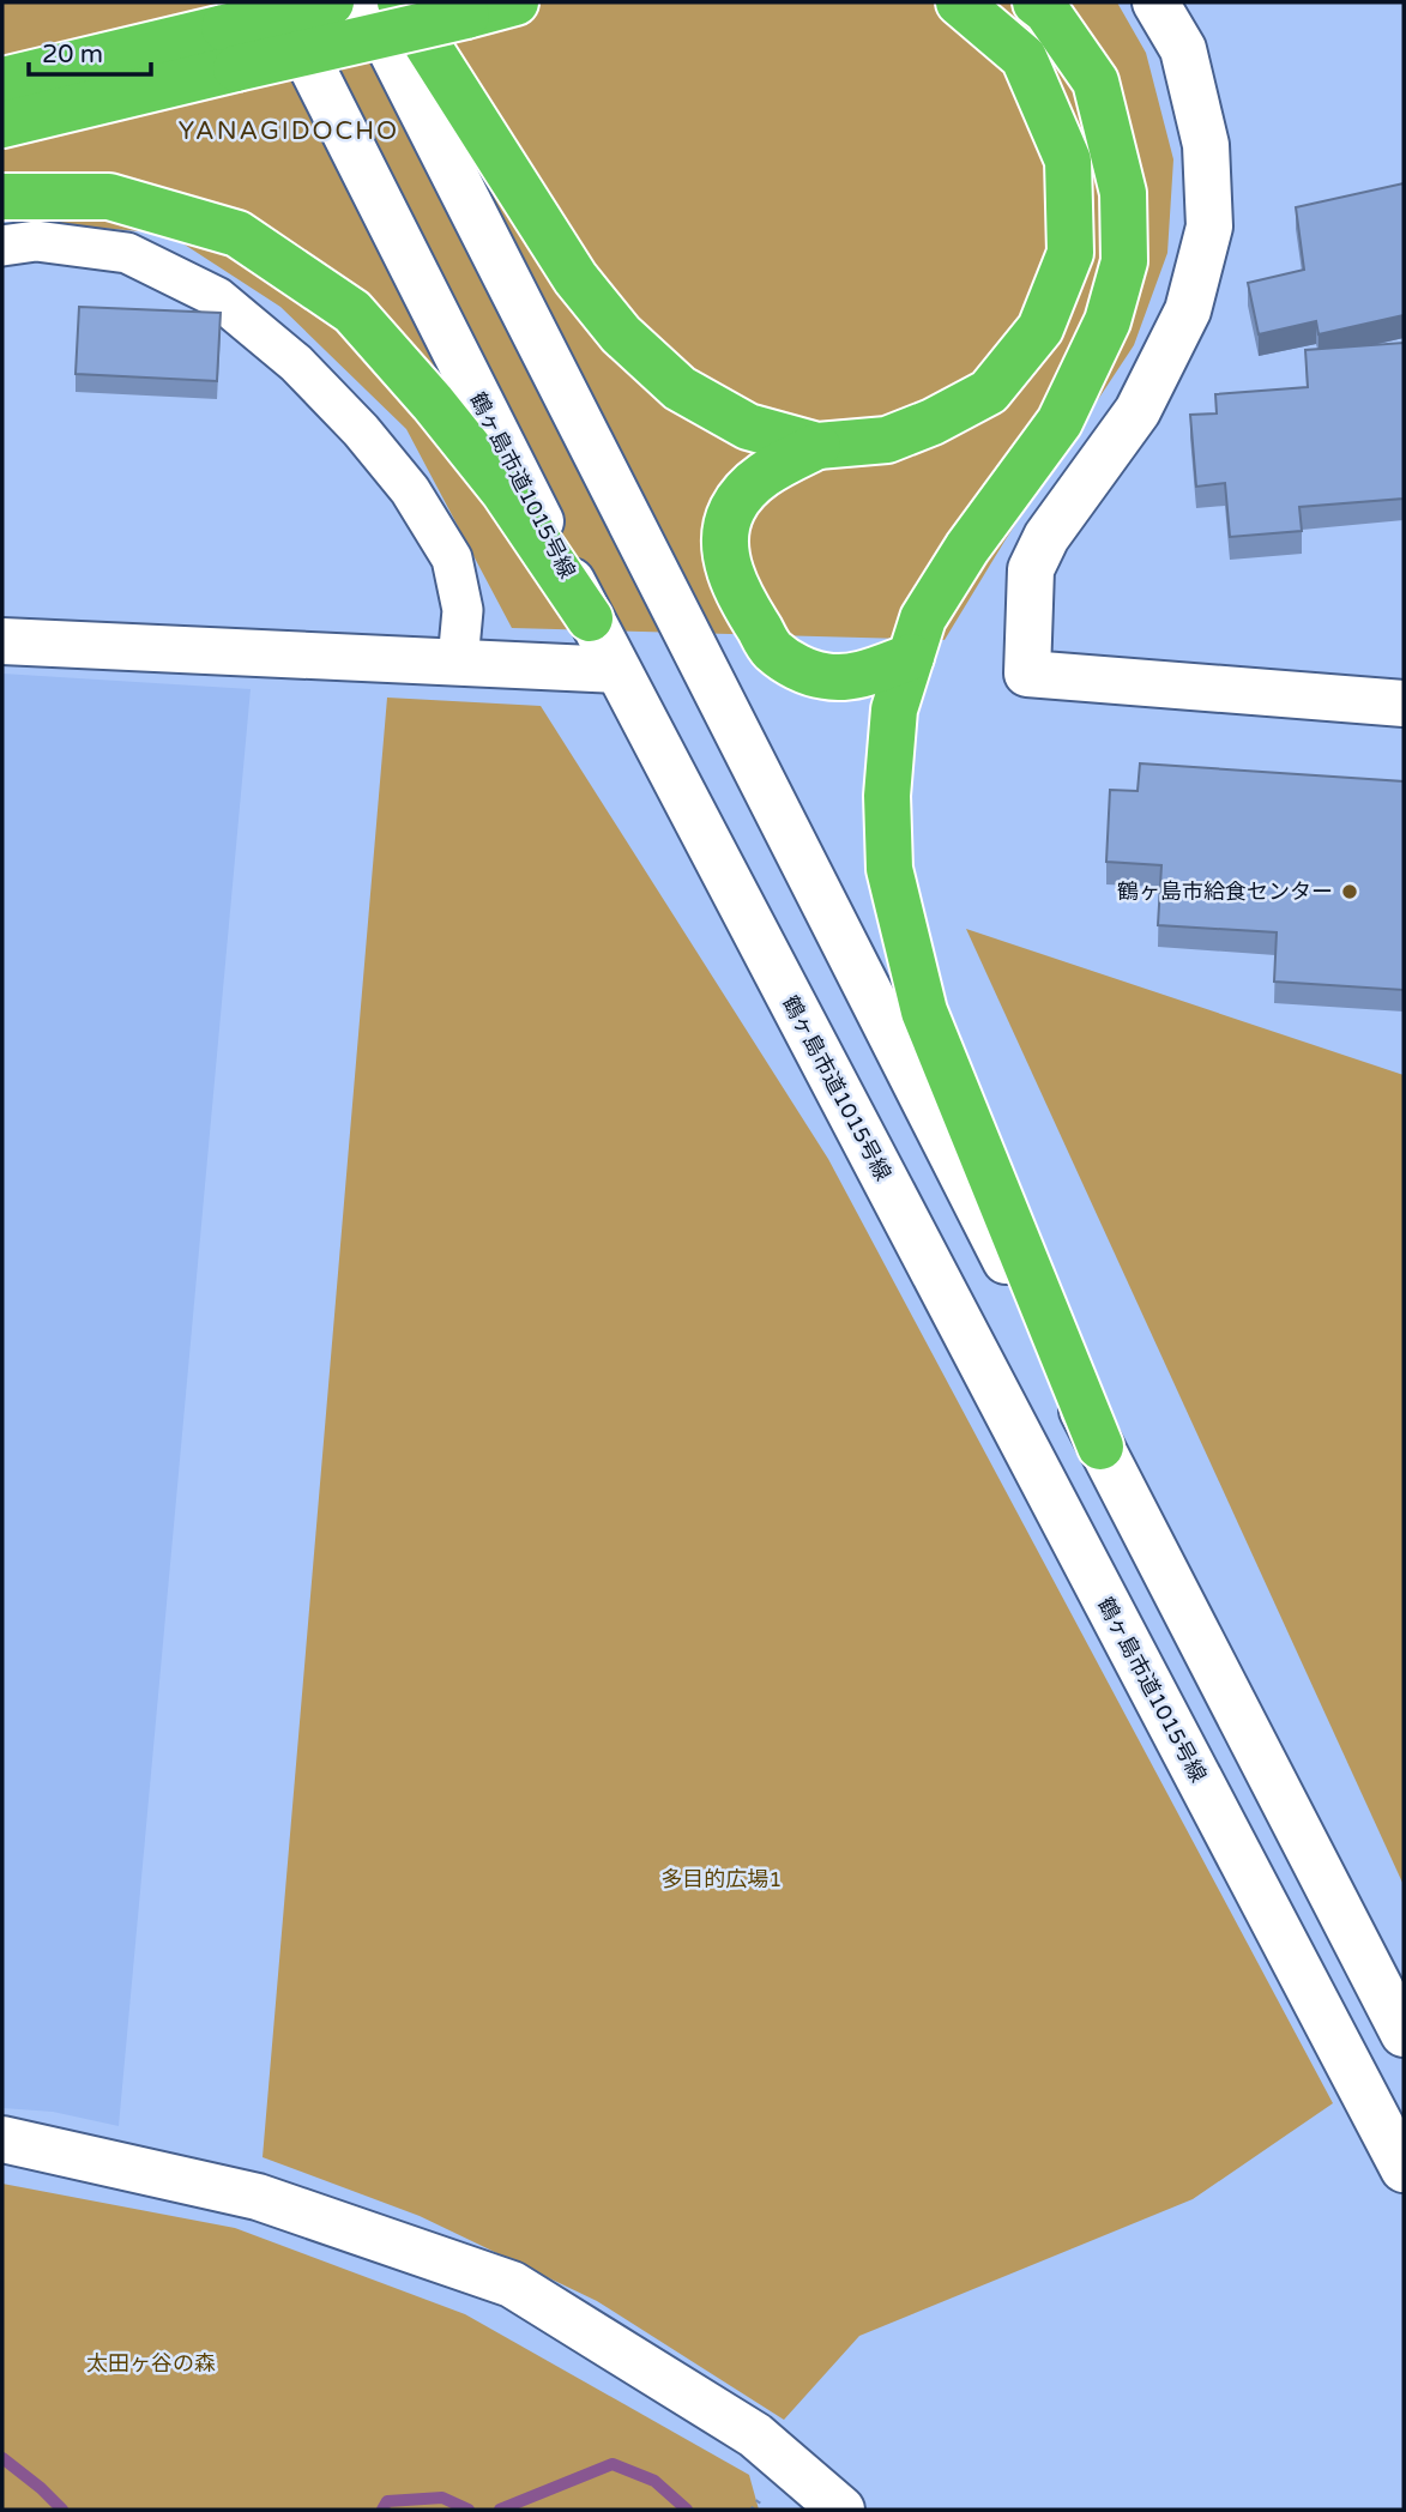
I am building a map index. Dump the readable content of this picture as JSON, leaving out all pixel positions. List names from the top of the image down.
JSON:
{
  "streets": {
    "street": ["鶴ヶ島市道1015号線"]
  },
  "districts": ["YANAGIDOCHO"],
  "parks": ["多目的広場1", "太田ヶ谷の森"],
  "places": ["鶴ヶ島市給食センター"],
  "scale_bar": "20 m"
}
